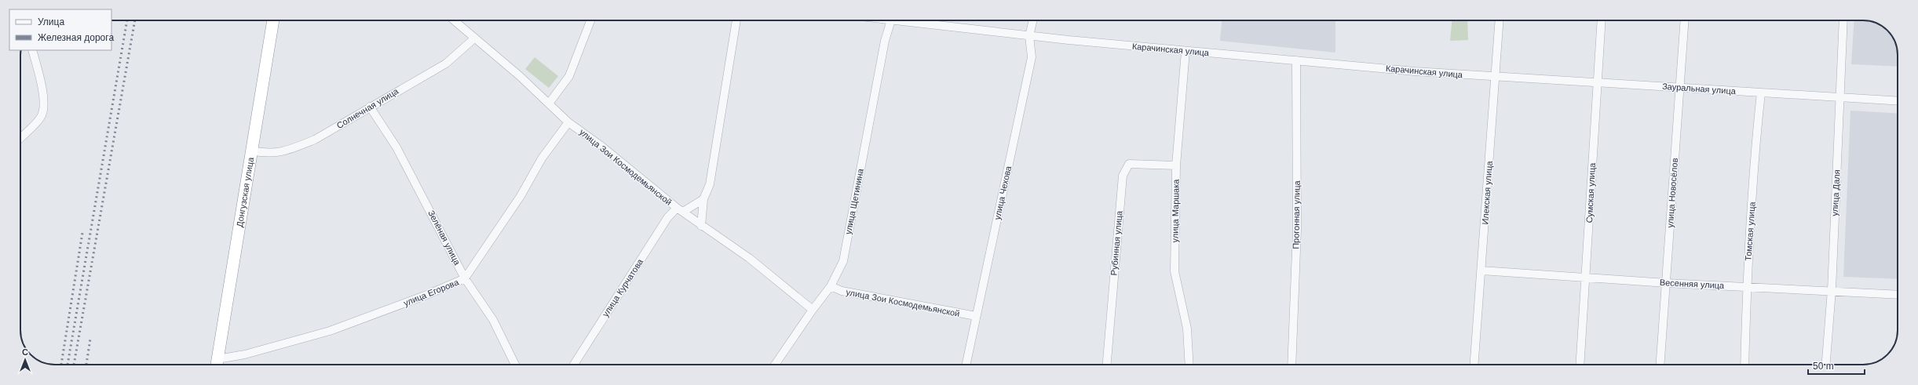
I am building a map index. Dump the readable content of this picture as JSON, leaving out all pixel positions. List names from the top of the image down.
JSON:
{
  "streets": {
    "highway": ["Донгузская улица"],
    "street": [
      "Карачинская улица",
      "Зауральная улица",
      "Солнечная улица",
      "улица Зои Космодемьянской",
      "улица Чехова",
      "Илекская улица",
      "Сумская улица",
      "улица Новосёлов",
      "улица Даля",
      "улица Щетинина",
      "улица Маршака",
      "Прогонная улица",
      "Томская улица",
      "Зелёная улица",
      "Рубинная улица",
      "Весенняя улица",
      "улица Курчатова",
      "улица Егорова"
    ]
  },
  "crossings": [
    ["Карачинская улица", "Зауральная улица"],
    ["Карачинская улица", "улица Чехова"],
    ["Карачинская улица", "Илекская улица"],
    ["Карачинская улица", "улица Маршака"],
    ["Карачинская улица", "Прогонная улица"],
    ["Зауральная улица", "Илекская улица"],
    ["Зауральная улица", "Сумская улица"],
    ["Зауральная улица", "улица Новосёлов"],
    ["Зауральная улица", "улица Даля"],
    ["Зауральная улица", "Томская улица"],
    ["Солнечная улица", "улица Зои Космодемьянской"],
    ["Солнечная улица", "Донгузская улица"],
    ["Солнечная улица", "Зелёная улица"],
    ["улица Зои Космодемьянской", "улица Чехова"],
    ["улица Зои Космодемьянской", "улица Щетинина"],
    ["улица Зои Космодемьянской", "улица Курчатова"],
    ["улица Зои Космодемьянской", "улица Егорова"],
    ["Донгузская улица", "улица Егорова"],
    ["Илекская улица", "Весенняя улица"],
    ["Сумская улица", "Весенняя улица"],
    ["улица Новосёлов", "Весенняя улица"],
    ["улица Даля", "Весенняя улица"],
    ["улица Маршака", "Рубинная улица"],
    ["Томская улица", "Весенняя улица"],
    ["Зелёная улица", "улица Егорова"]
  ],
  "legend": ["Улица", "Железная дорога"],
  "scale_bar": "50 m",
  "north": "top"
}
